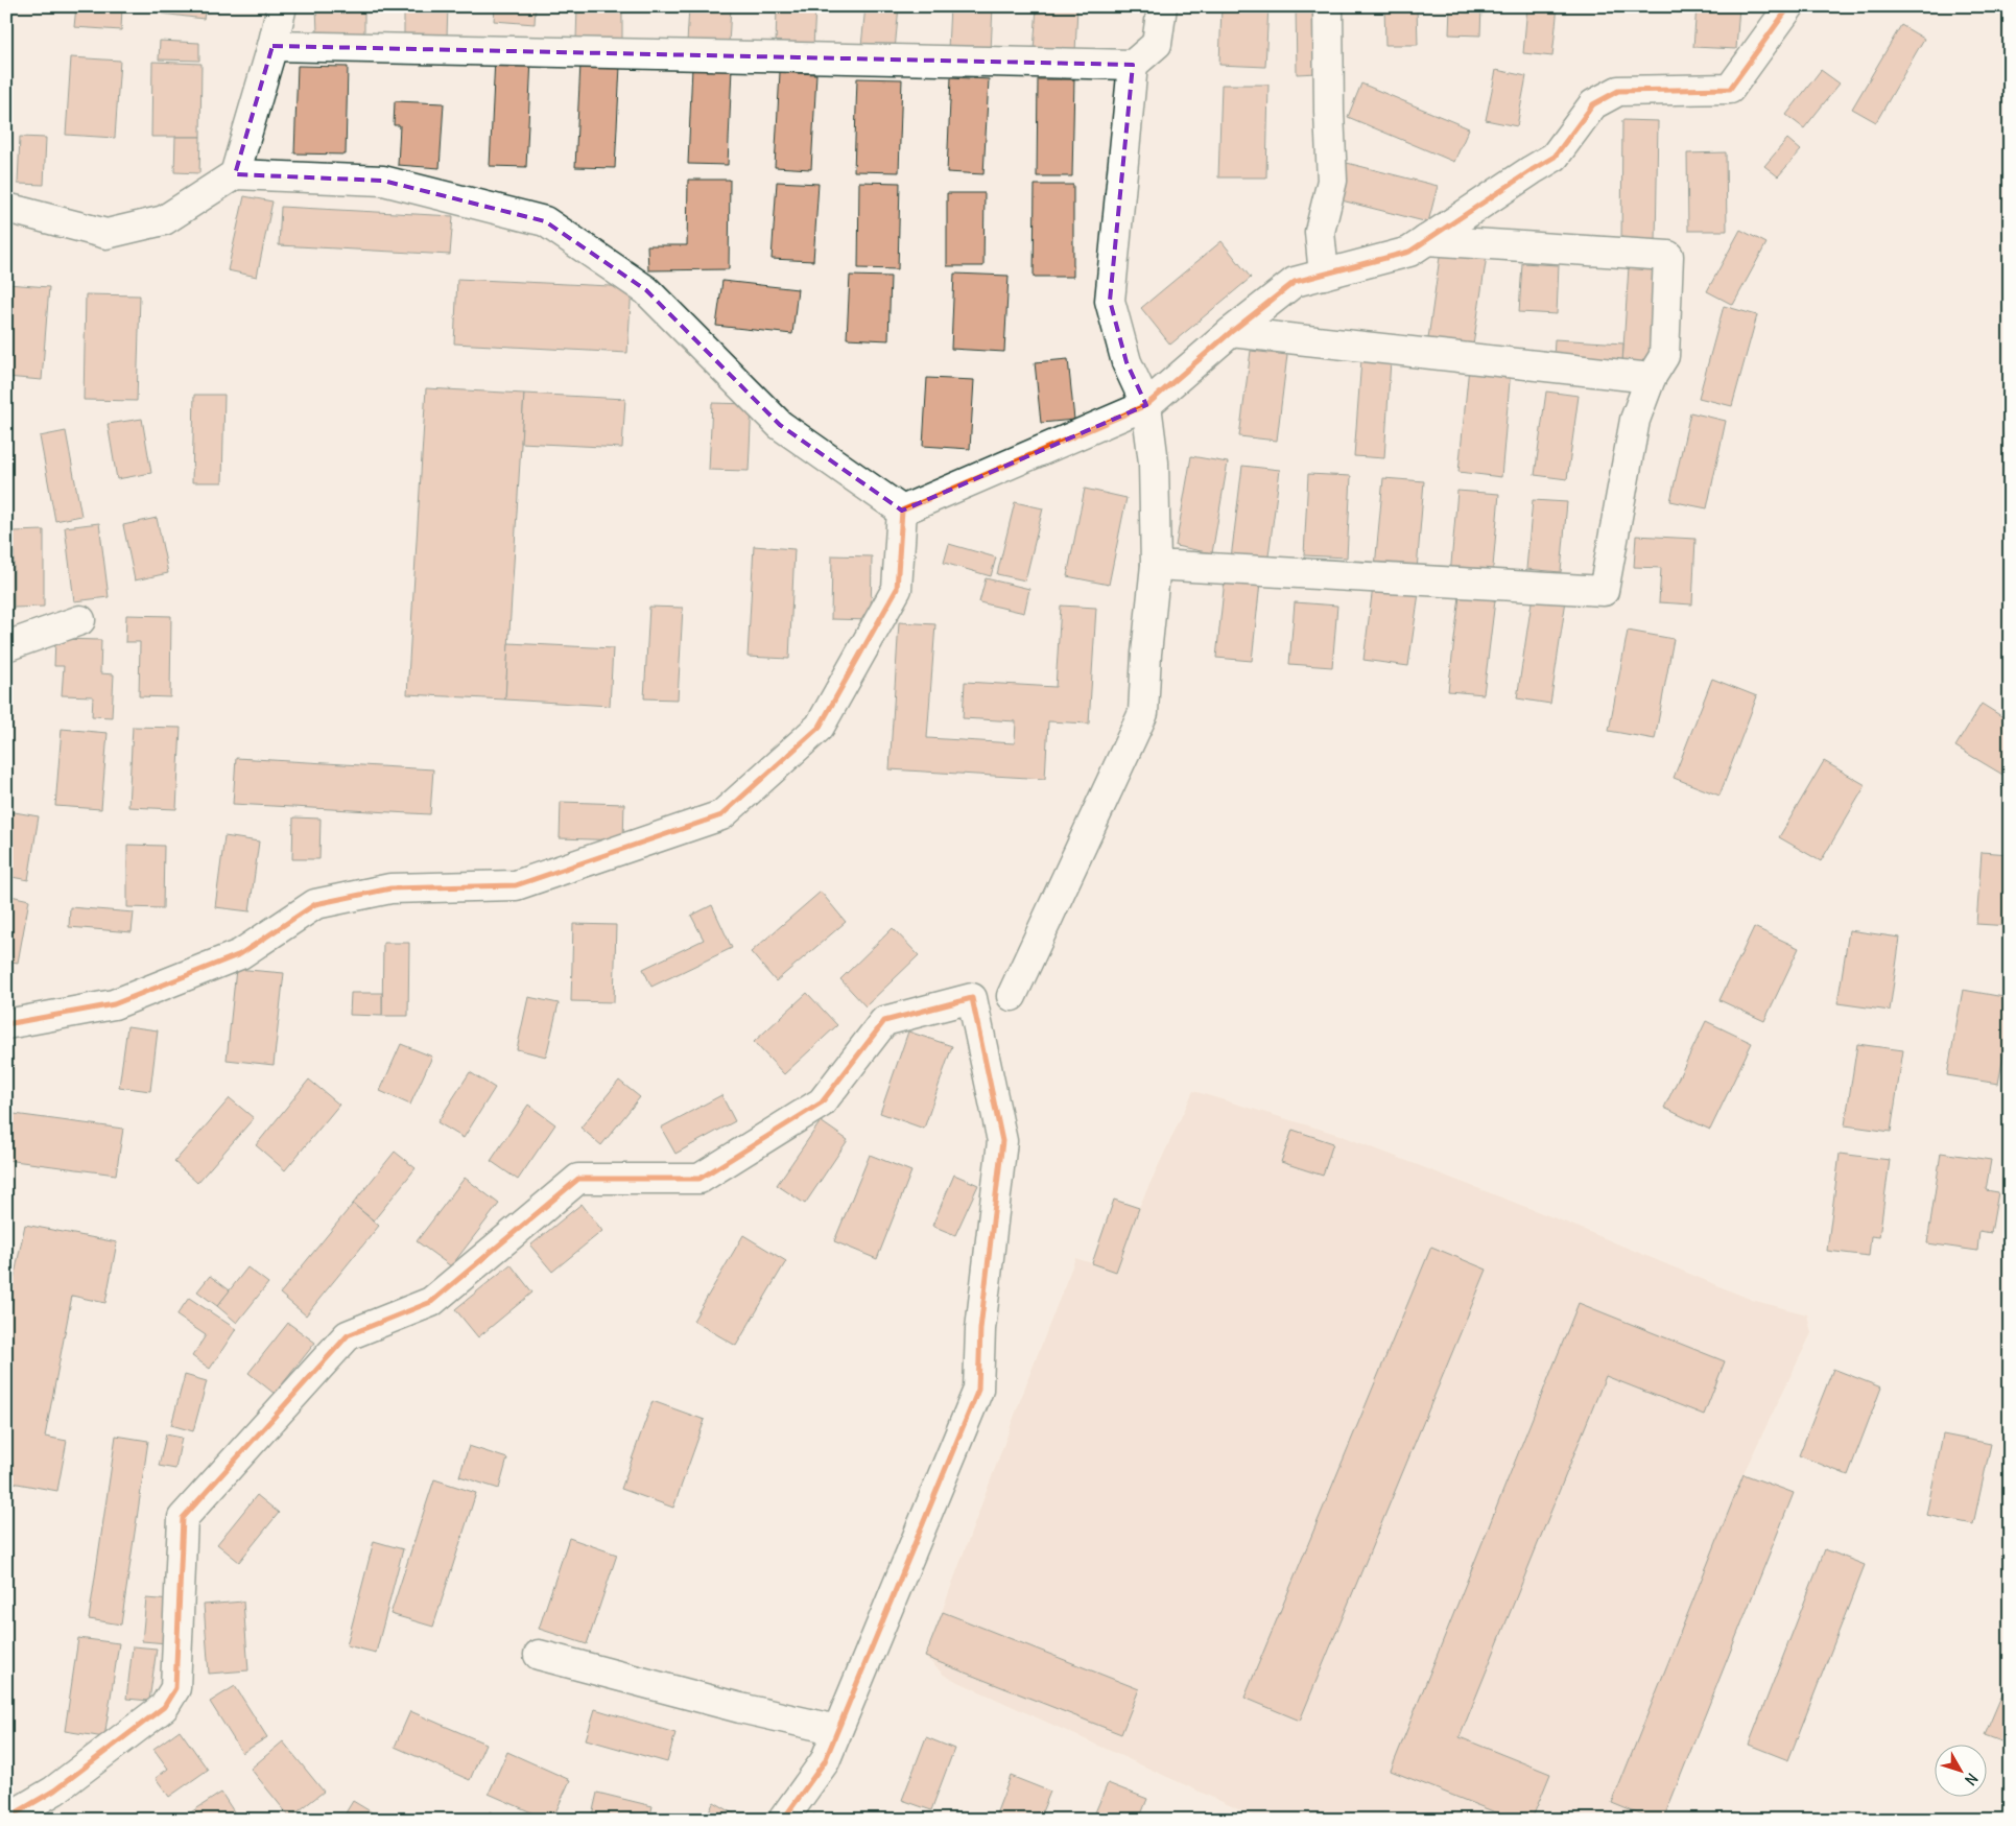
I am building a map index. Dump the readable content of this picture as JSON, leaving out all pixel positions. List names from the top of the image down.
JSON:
{
  "north": "bottom right"
}
